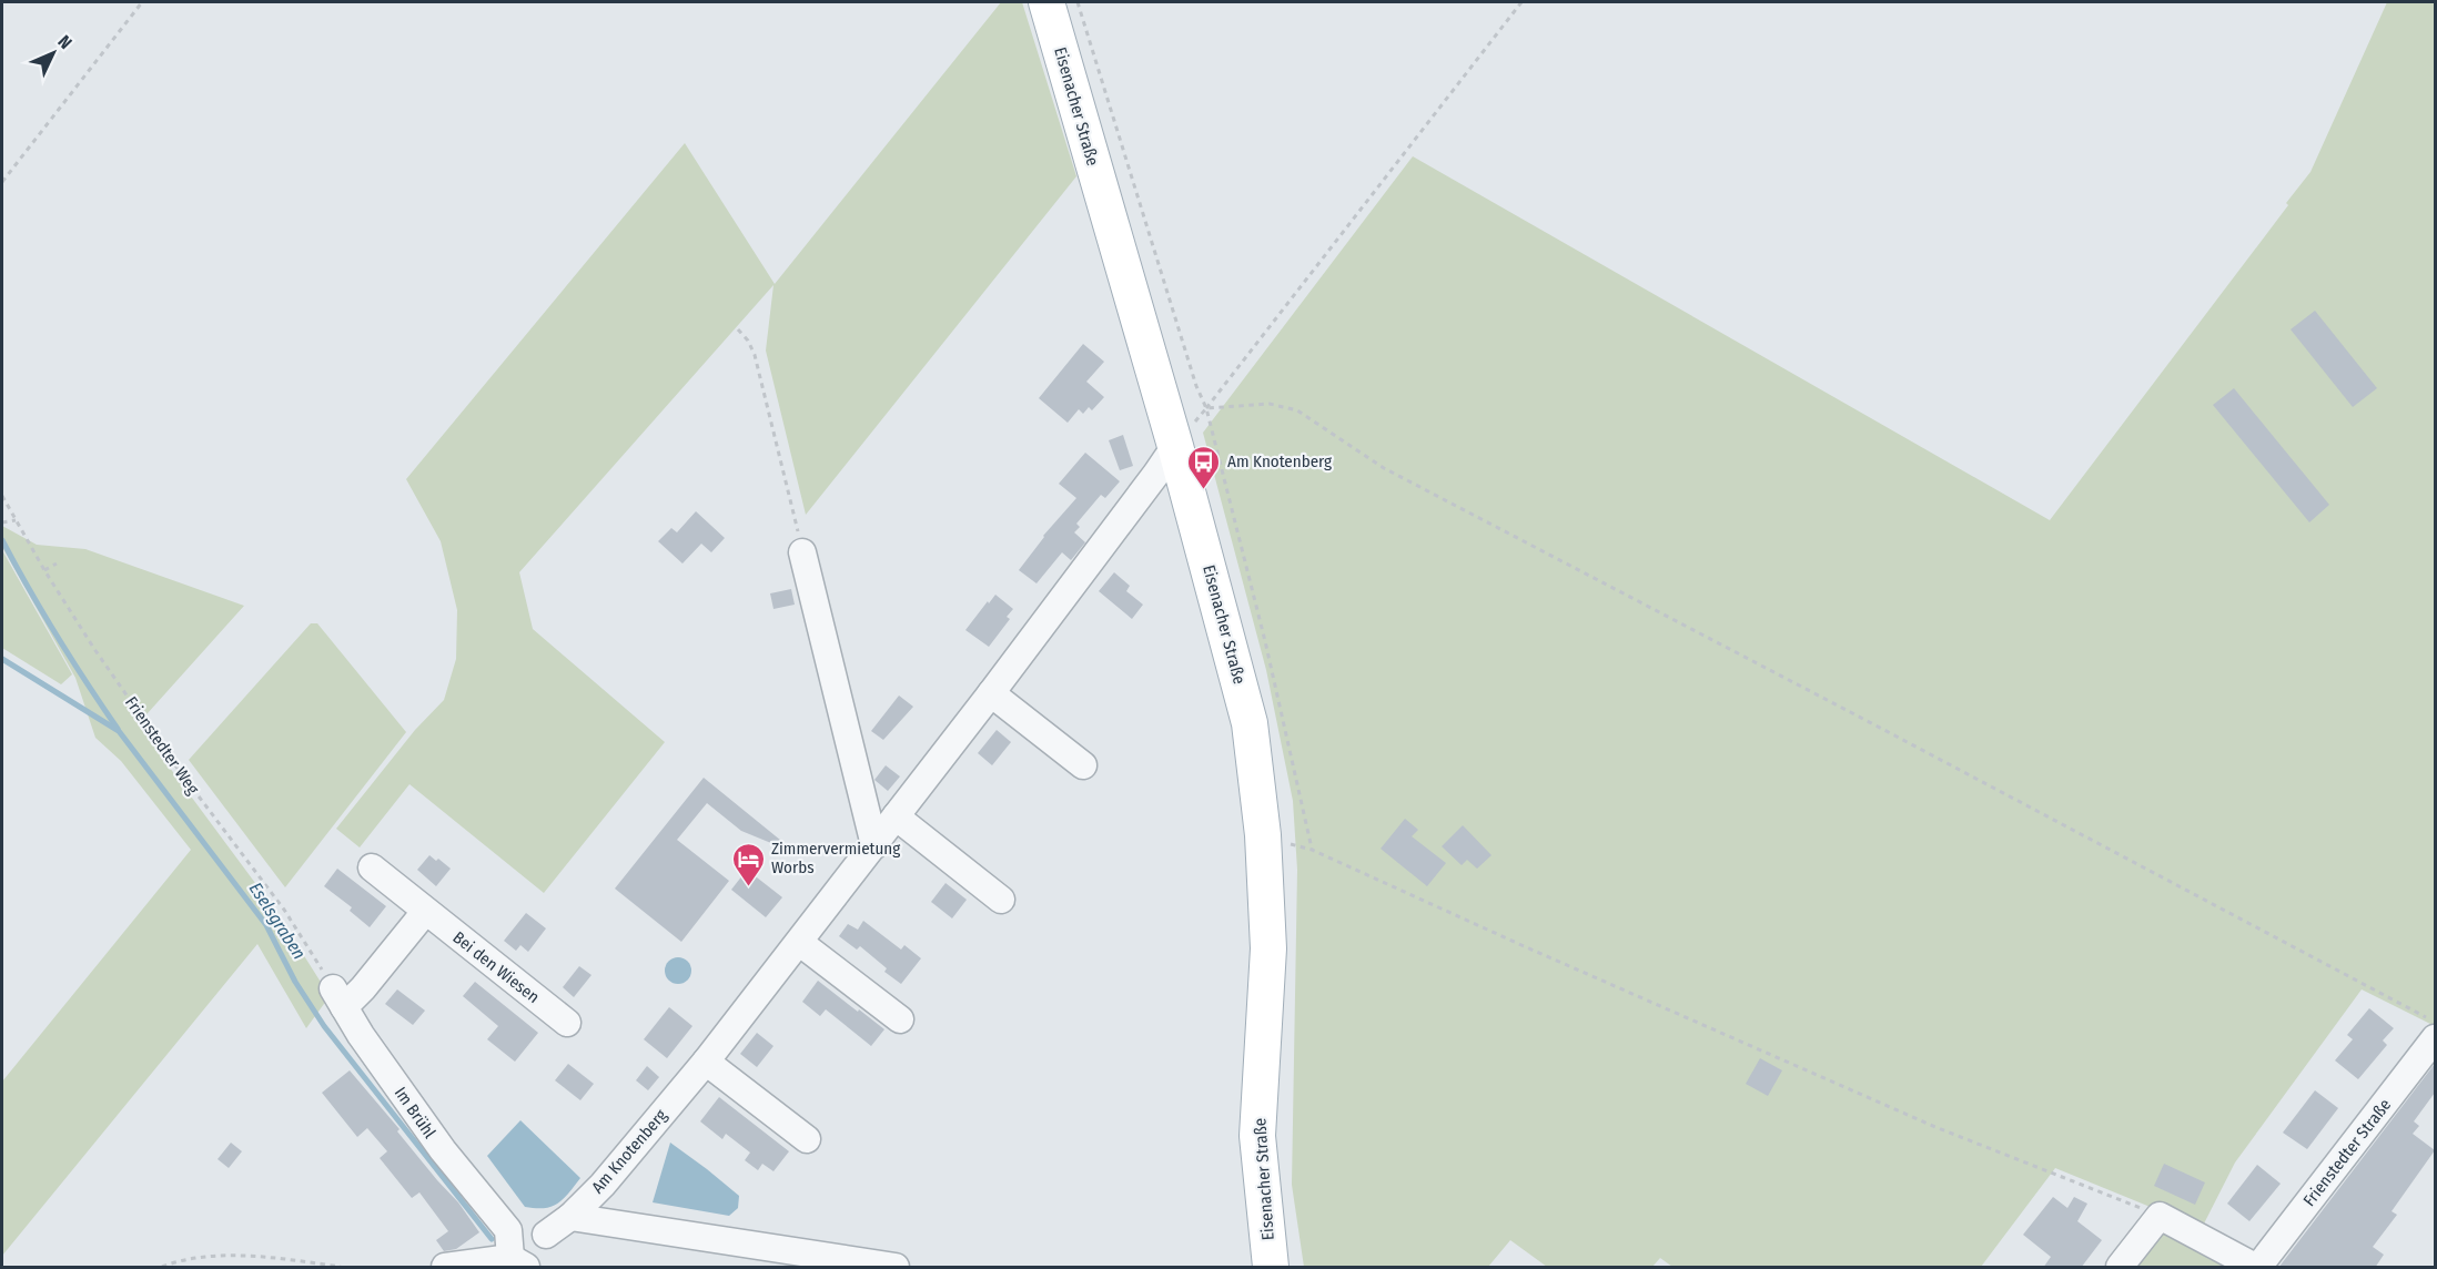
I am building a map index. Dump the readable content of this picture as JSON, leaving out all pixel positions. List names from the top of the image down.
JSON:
{
  "streets": {
    "main road": ["Eisenacher Straße"],
    "street": [
      "Bei den Wiesen",
      "Im Brühl",
      "Am Knotenberg",
      "Frienstedter Straße"
    ],
    "path": ["Frienstedter Weg"]
  },
  "crossings": [
    ["Eisenacher Straße", "Am Knotenberg"],
    ["Frienstedter Weg", "Im Brühl"]
  ],
  "water": ["Eselsgraben"],
  "places": {
    "bus stop": ["Am Knotenberg"],
    "hotel": ["Zimmervermietung Worbs"]
  },
  "north": "top right"
}
